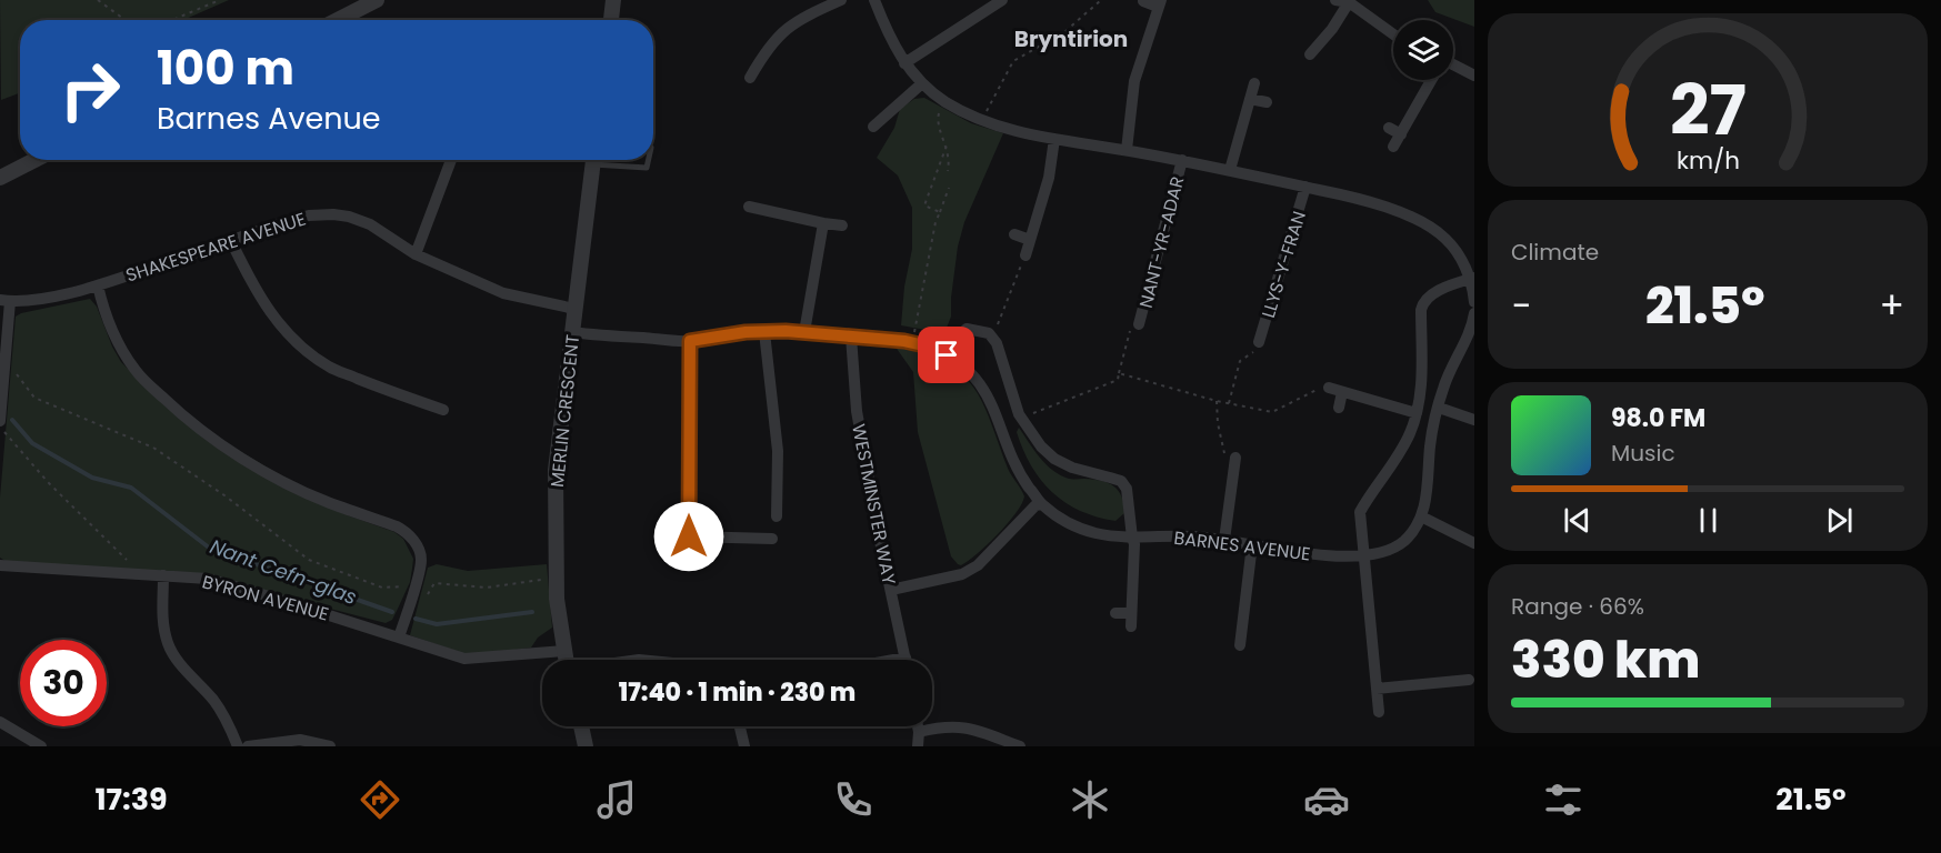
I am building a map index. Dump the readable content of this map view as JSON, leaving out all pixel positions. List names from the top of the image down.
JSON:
{
  "streets": {
    "street": [
      "NANT-YR-ADAR",
      "SHAKESPEARE AVENUE",
      "LLYS-Y-FRAN",
      "MERLIN CRESCENT",
      "WESTMINSTER WAY",
      "BARNES AVENUE",
      "BYRON AVENUE"
    ]
  },
  "crossings": [
    ["SHAKESPEARE AVENUE", "MERLIN CRESCENT"],
    ["MERLIN CRESCENT", "BARNES AVENUE"],
    ["MERLIN CRESCENT", "BYRON AVENUE"],
    ["WESTMINSTER WAY", "BARNES AVENUE"]
  ],
  "districts": ["Bryntirion"],
  "water": ["Nant Cefn-glas"],
  "page": {
    "turn": ["100 m", "Barnes Avenue"],
    "tile": [
      "Climate",
      ["Range · 66%", "330 km"]
    ],
    "heat": ["−", "21.5°", "+"],
    "song": ["98.0 FM", "Music"],
    "limit": "30",
    "trip": "17:40 · 1 min · 230 m",
    "tabs": ["17:39", "21.5°"],
    "gauge": ["27", "km/h"]
  }
}
